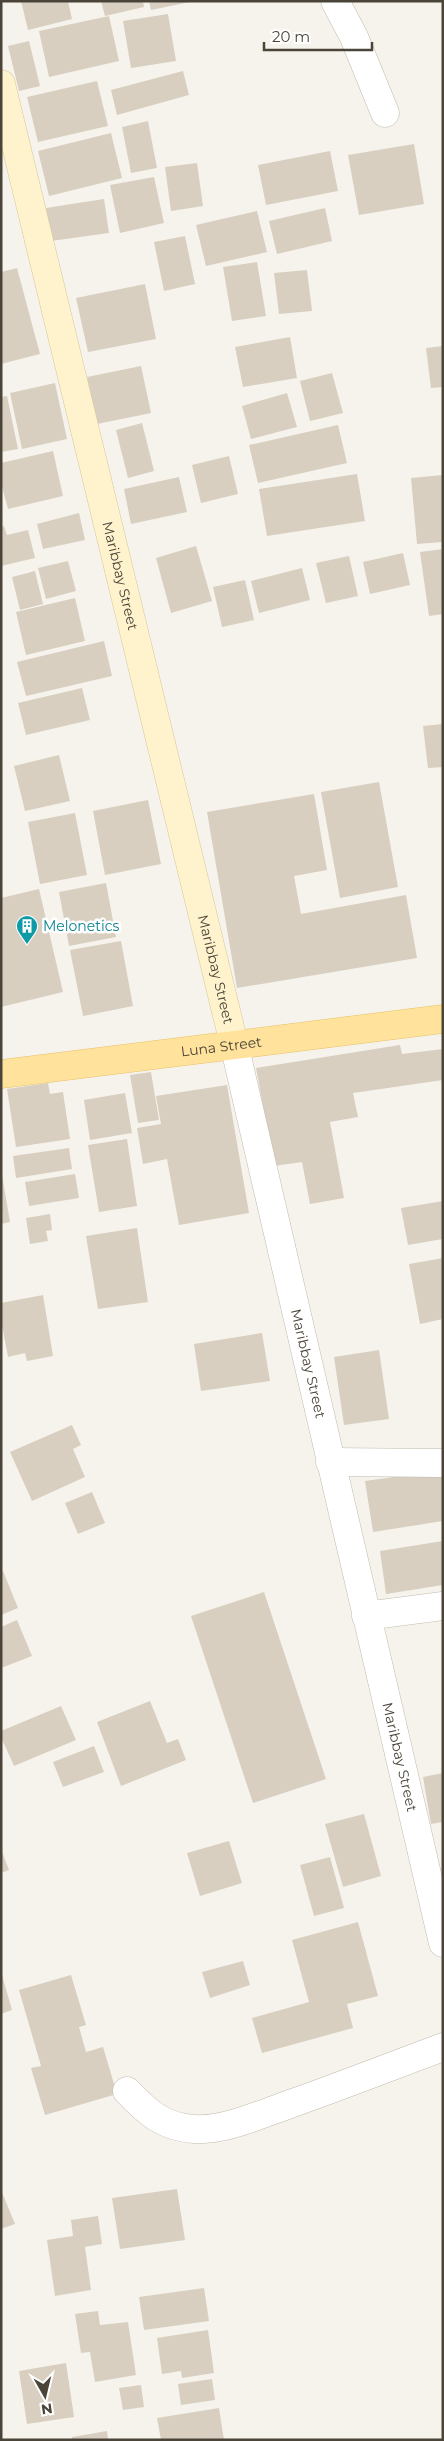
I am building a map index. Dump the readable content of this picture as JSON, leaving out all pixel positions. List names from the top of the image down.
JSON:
{
  "streets": {
    "main road": ["Luna Street"],
    "street": ["Maribbay Street"]
  },
  "crossings": [
    ["Maribbay Street", "Luna Street"]
  ],
  "places": {
    "building": ["Melonetics"]
  },
  "scale_bar": "20 m",
  "north": "bottom"
}
